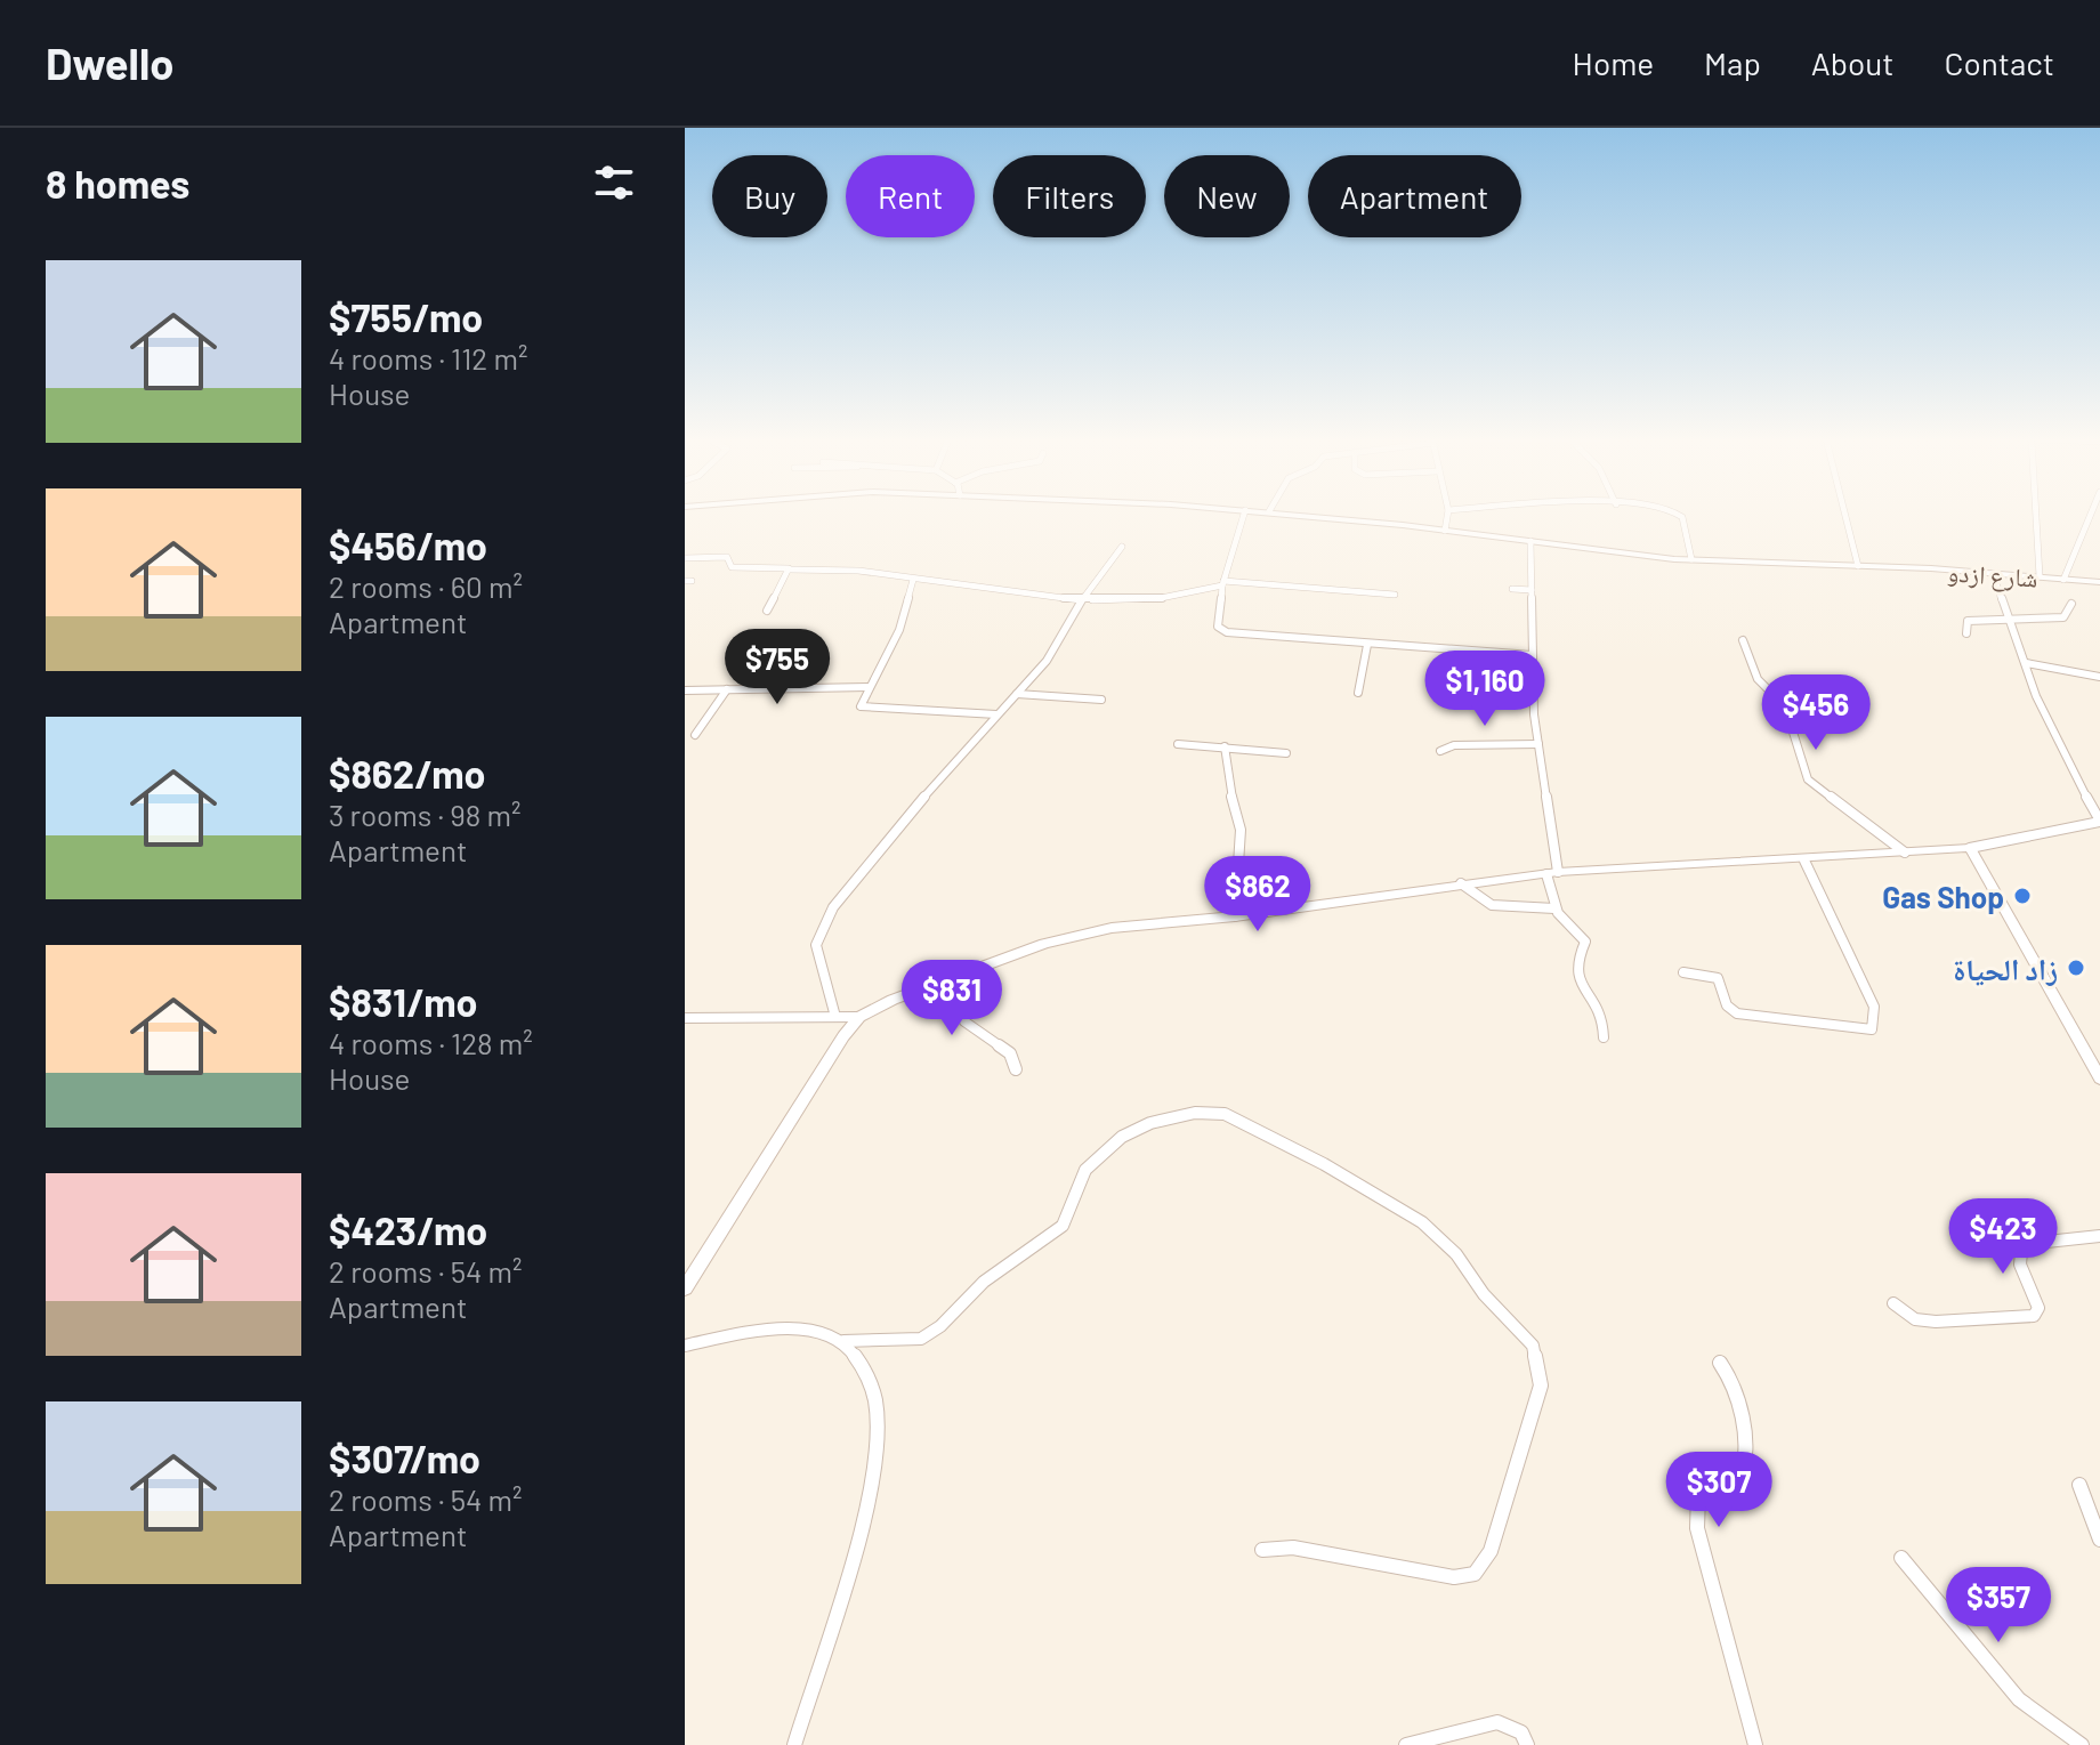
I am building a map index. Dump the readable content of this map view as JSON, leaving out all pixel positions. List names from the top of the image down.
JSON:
{
  "streets": {
    "street": ["شارع ازدو"]
  },
  "places": ["Gas Shop", "زاد الحياة"],
  "page": {
    "header": "Dwello",
    "nav": [
      "Home",
      "Map",
      "About",
      "Contact"
    ],
    "heading": "8 homes",
    "chip": [
      "Buy",
      "Rent",
      "Filters",
      "New",
      "Apartment"
    ],
    "list": [
      {
        "name": "$755/mo",
        "note": "4 rooms · 112 m² · House"
      },
      {
        "name": "$456/mo",
        "note": "2 rooms · 60 m² · Apartment"
      },
      {
        "name": "$862/mo",
        "note": "3 rooms · 98 m² · Apartment"
      },
      {
        "name": "$831/mo",
        "note": "4 rooms · 128 m² · House"
      },
      {
        "name": "$423/mo",
        "note": "2 rooms · 54 m² · Apartment"
      },
      {
        "name": "$307/mo",
        "note": "2 rooms · 54 m² · Apartment"
      }
    ],
    "price": [
      "$755",
      "$1,160",
      "$456",
      "$862",
      "$831",
      "$423",
      "$307",
      "$357"
    ]
  }
}
